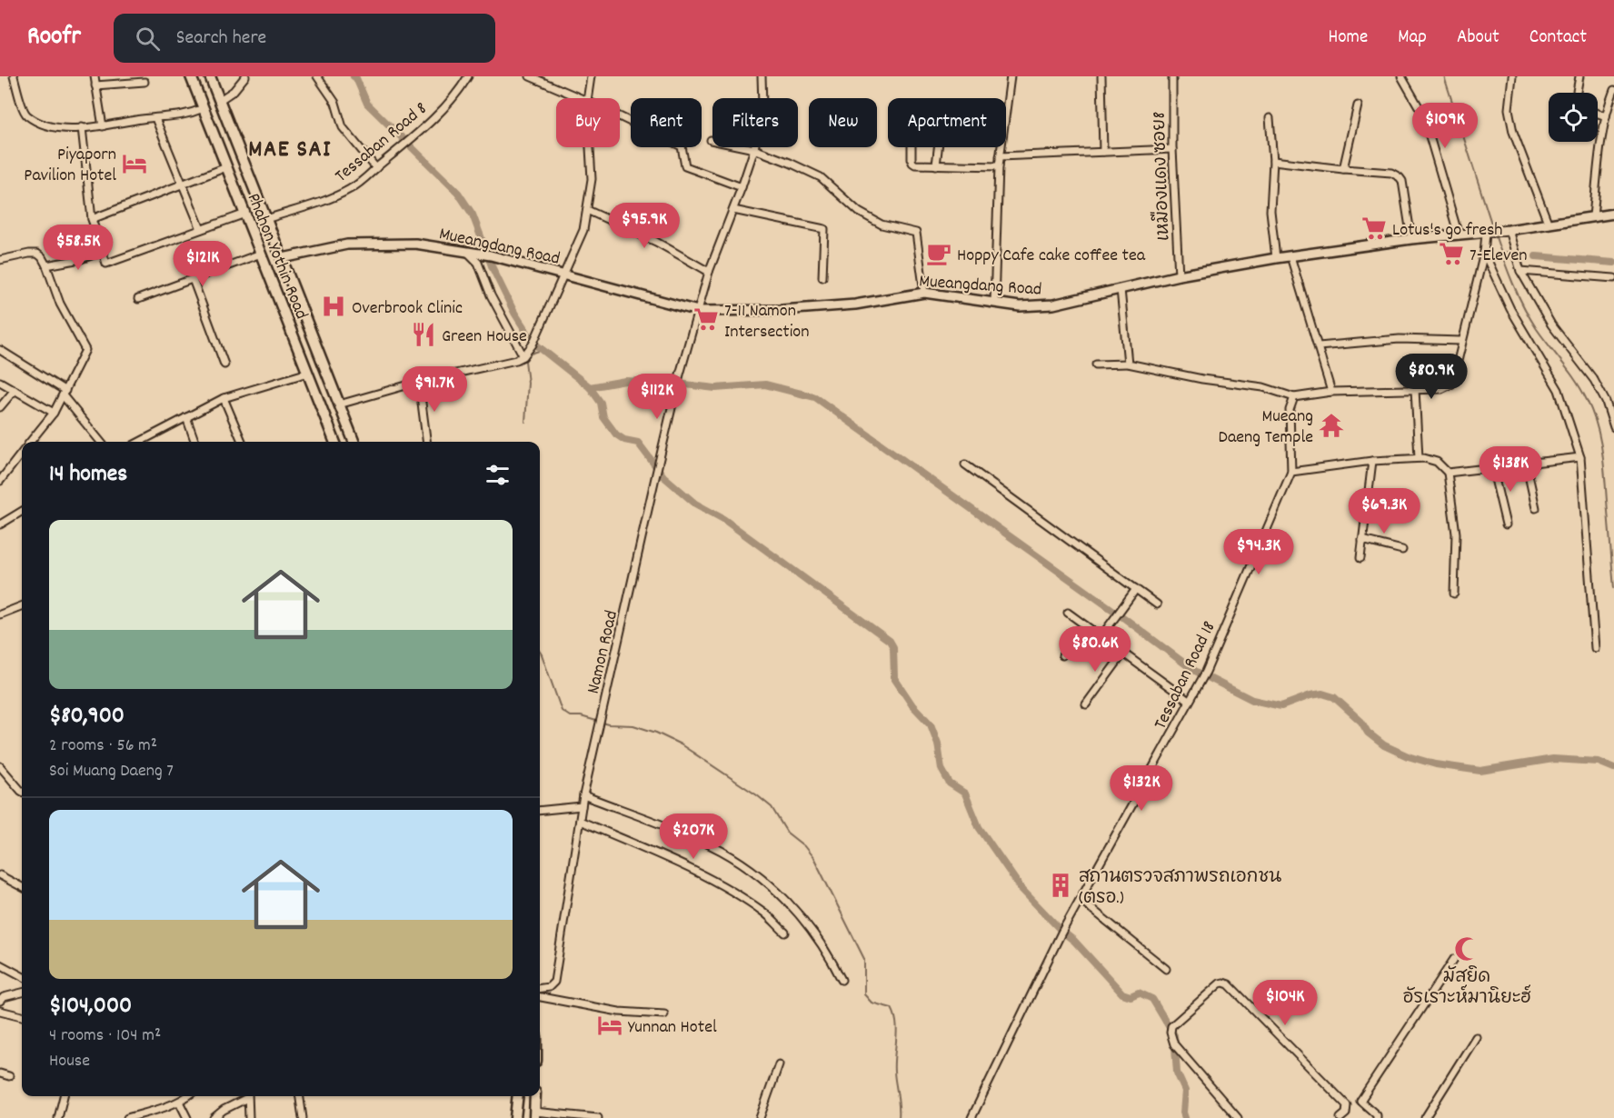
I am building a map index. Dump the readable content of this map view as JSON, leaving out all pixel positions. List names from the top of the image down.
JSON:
{
  "streets": {
    "main road": ["Phahon Yothin Road"],
    "street": [
      "Tessaban Road 8",
      "เหมืองแดง ซอย8",
      "Mueangdang Road",
      "Namon Road",
      "Tessaban Road 18"
    ]
  },
  "crossings": [
    ["Tessaban Road 8", "Phahon Yothin Road"],
    ["เหมืองแดง ซอย8", "Mueangdang Road"],
    ["Mueangdang Road", "Phahon Yothin Road"],
    ["Mueangdang Road", "Namon Road"]
  ],
  "districts": ["MAE SAI"],
  "places": {
    "hotel": ["Piyaporn Pavilion Hotel", "Yunnan Hotel"],
    "supermarket": ["Lotus's go fresh", "7-Eleven", "7-11 Namon Intersection"],
    "cafe": ["Hoppy Cafe cake coffee tea"],
    "hospital": ["Overbrook Clinic"],
    "restaurant": ["Green House"],
    "temple": ["Mueang Daeng Temple"],
    "building": ["สถานตรวจสภาพรถเอกชน (ตรอ.)"],
    "mosque": ["มัสยิด อัรเราะห์มานิยะฮ์"]
  },
  "page": {
    "header": "Roofr",
    "search": "Search here",
    "nav": [
      "Home",
      "Map",
      "About",
      "Contact"
    ],
    "chip": [
      "Buy",
      "Rent",
      "Filters",
      "New",
      "Apartment"
    ],
    "price": [
      "$109K",
      "$95.9K",
      "$58.5K",
      "$121K",
      "$80.9K",
      "$91.7K",
      "$112K",
      "$138K",
      "$69.3K",
      "$94.3K",
      "$80.6K",
      "$132K",
      "$207K",
      "$104K"
    ],
    "heading": "14 homes",
    "list": [
      {
        "name": "$80,900",
        "note": "2 rooms · 56 m² · Soi Muang Daeng 7"
      },
      {
        "name": "$104,000",
        "note": "4 rooms · 104 m² · House"
      }
    ]
  }
}
